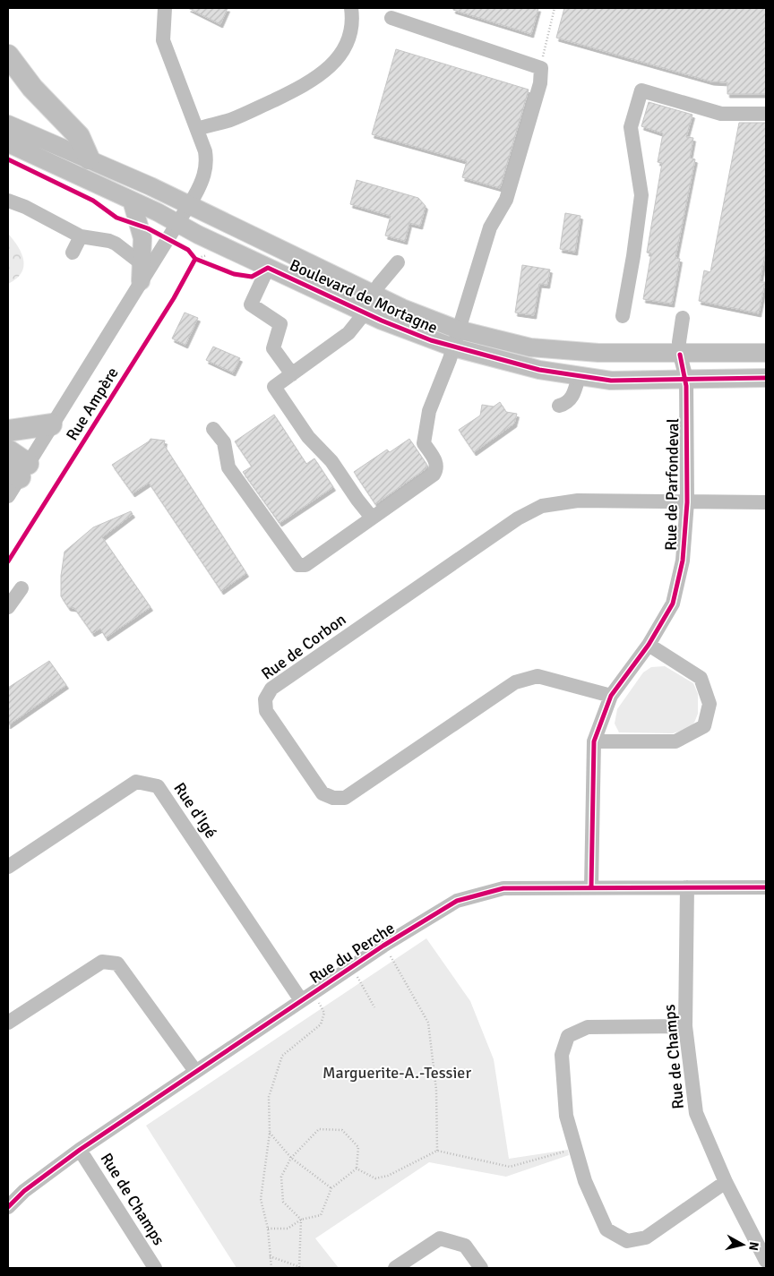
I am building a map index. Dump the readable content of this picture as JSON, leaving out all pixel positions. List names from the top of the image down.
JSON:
{
  "streets": {
    "main road": ["Boulevard de Mortagne"],
    "street": [
      "Rue Ampère",
      "Rue de Parfondeval",
      "Rue de Corbon",
      "Rue d'Igé",
      "Rue du Perche",
      "Rue de Champs"
    ]
  },
  "crossings": [
    ["Boulevard de Mortagne", "Rue Ampère"],
    ["Boulevard de Mortagne", "Rue de Parfondeval"],
    ["Rue de Parfondeval", "Rue de Corbon"],
    ["Rue de Parfondeval", "Rue du Perche"],
    ["Rue d'Igé", "Rue du Perche"],
    ["Rue du Perche", "Rue de Champs"]
  ],
  "parks": ["Marguerite-A.-Tessier"],
  "north": "right"
}
